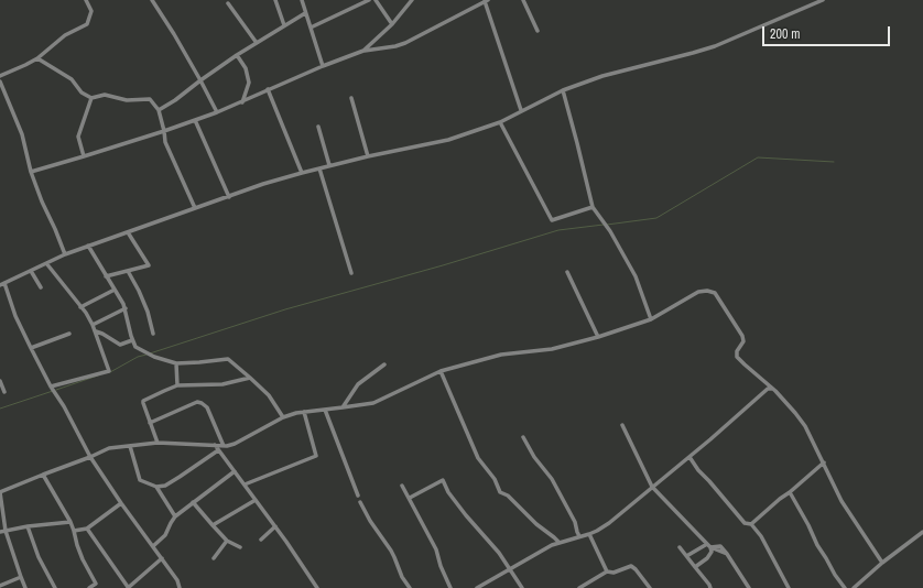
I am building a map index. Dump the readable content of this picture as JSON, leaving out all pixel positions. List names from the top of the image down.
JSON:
{
  "scale_bar": "200 m"
}
